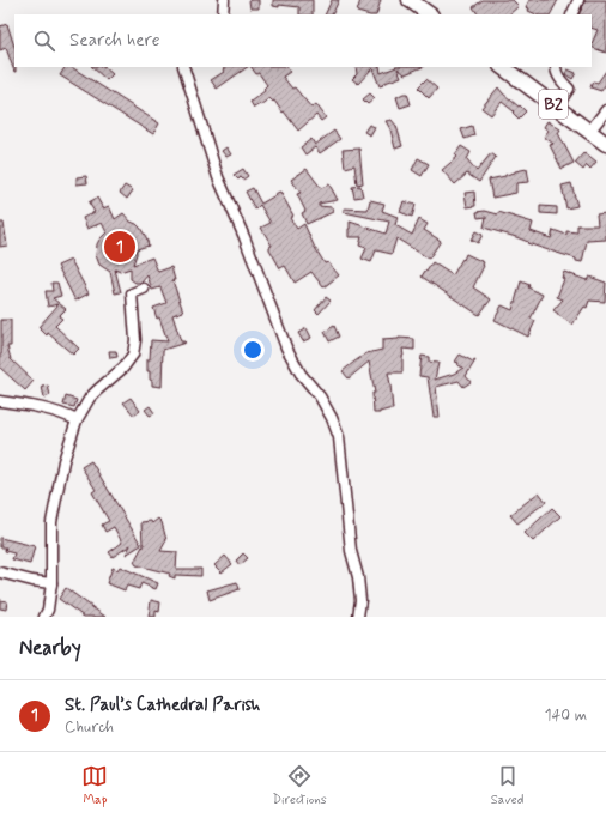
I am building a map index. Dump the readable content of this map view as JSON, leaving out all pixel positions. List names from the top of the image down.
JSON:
{
  "streets": {
    "highway": ["B2"]
  },
  "page": {
    "search": "Search here",
    "pins": "1",
    "heading": "Nearby",
    "list": [
      {
        "mark": "1",
        "name": "St. Paul’s Cathedral Parish",
        "note": "Church",
        "value": "140 m"
      }
    ],
    "nav": ["Map", "Directions", "Saved"]
  }
}
